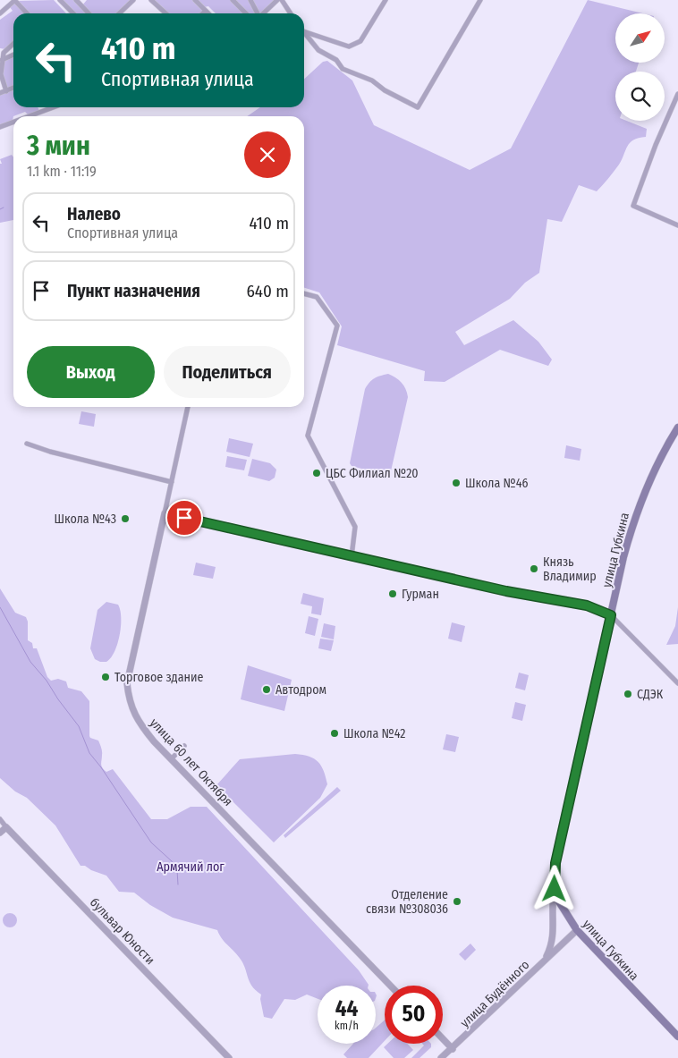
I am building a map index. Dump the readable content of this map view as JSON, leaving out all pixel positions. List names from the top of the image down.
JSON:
{
  "streets": {
    "main road": ["улица Губкина"],
    "street": ["улица 60 лет Октября", "бульвар Юности", "улица Будённого"]
  },
  "crossings": [
    ["улица Губкина", "улица Будённого"]
  ],
  "parks": ["Армячий лог"],
  "places": [
    "ЦБС Филиал №20",
    "Школа №46",
    "Школа №43",
    "Князь Владимир",
    "Гурман",
    "Торговое здание",
    "Автодром",
    "СДЭК",
    "Школа №42",
    "Отделение связи №308036"
  ],
  "north": "top right",
  "page": {
    "turn": ["410 m", "Спортивная улица"],
    "heading": ["3 мин", "1.1 km · 11:19"],
    "list": [
      {
        "name": "Налево",
        "note": "Спортивная улица",
        "value": "410 m"
      },
      {
        "name": "Пункт назначения",
        "value": "640 m"
      }
    ],
    "buttons": ["Выход", "Поделиться"],
    "speed": "44 km/h",
    "limit": "50"
  }
}
